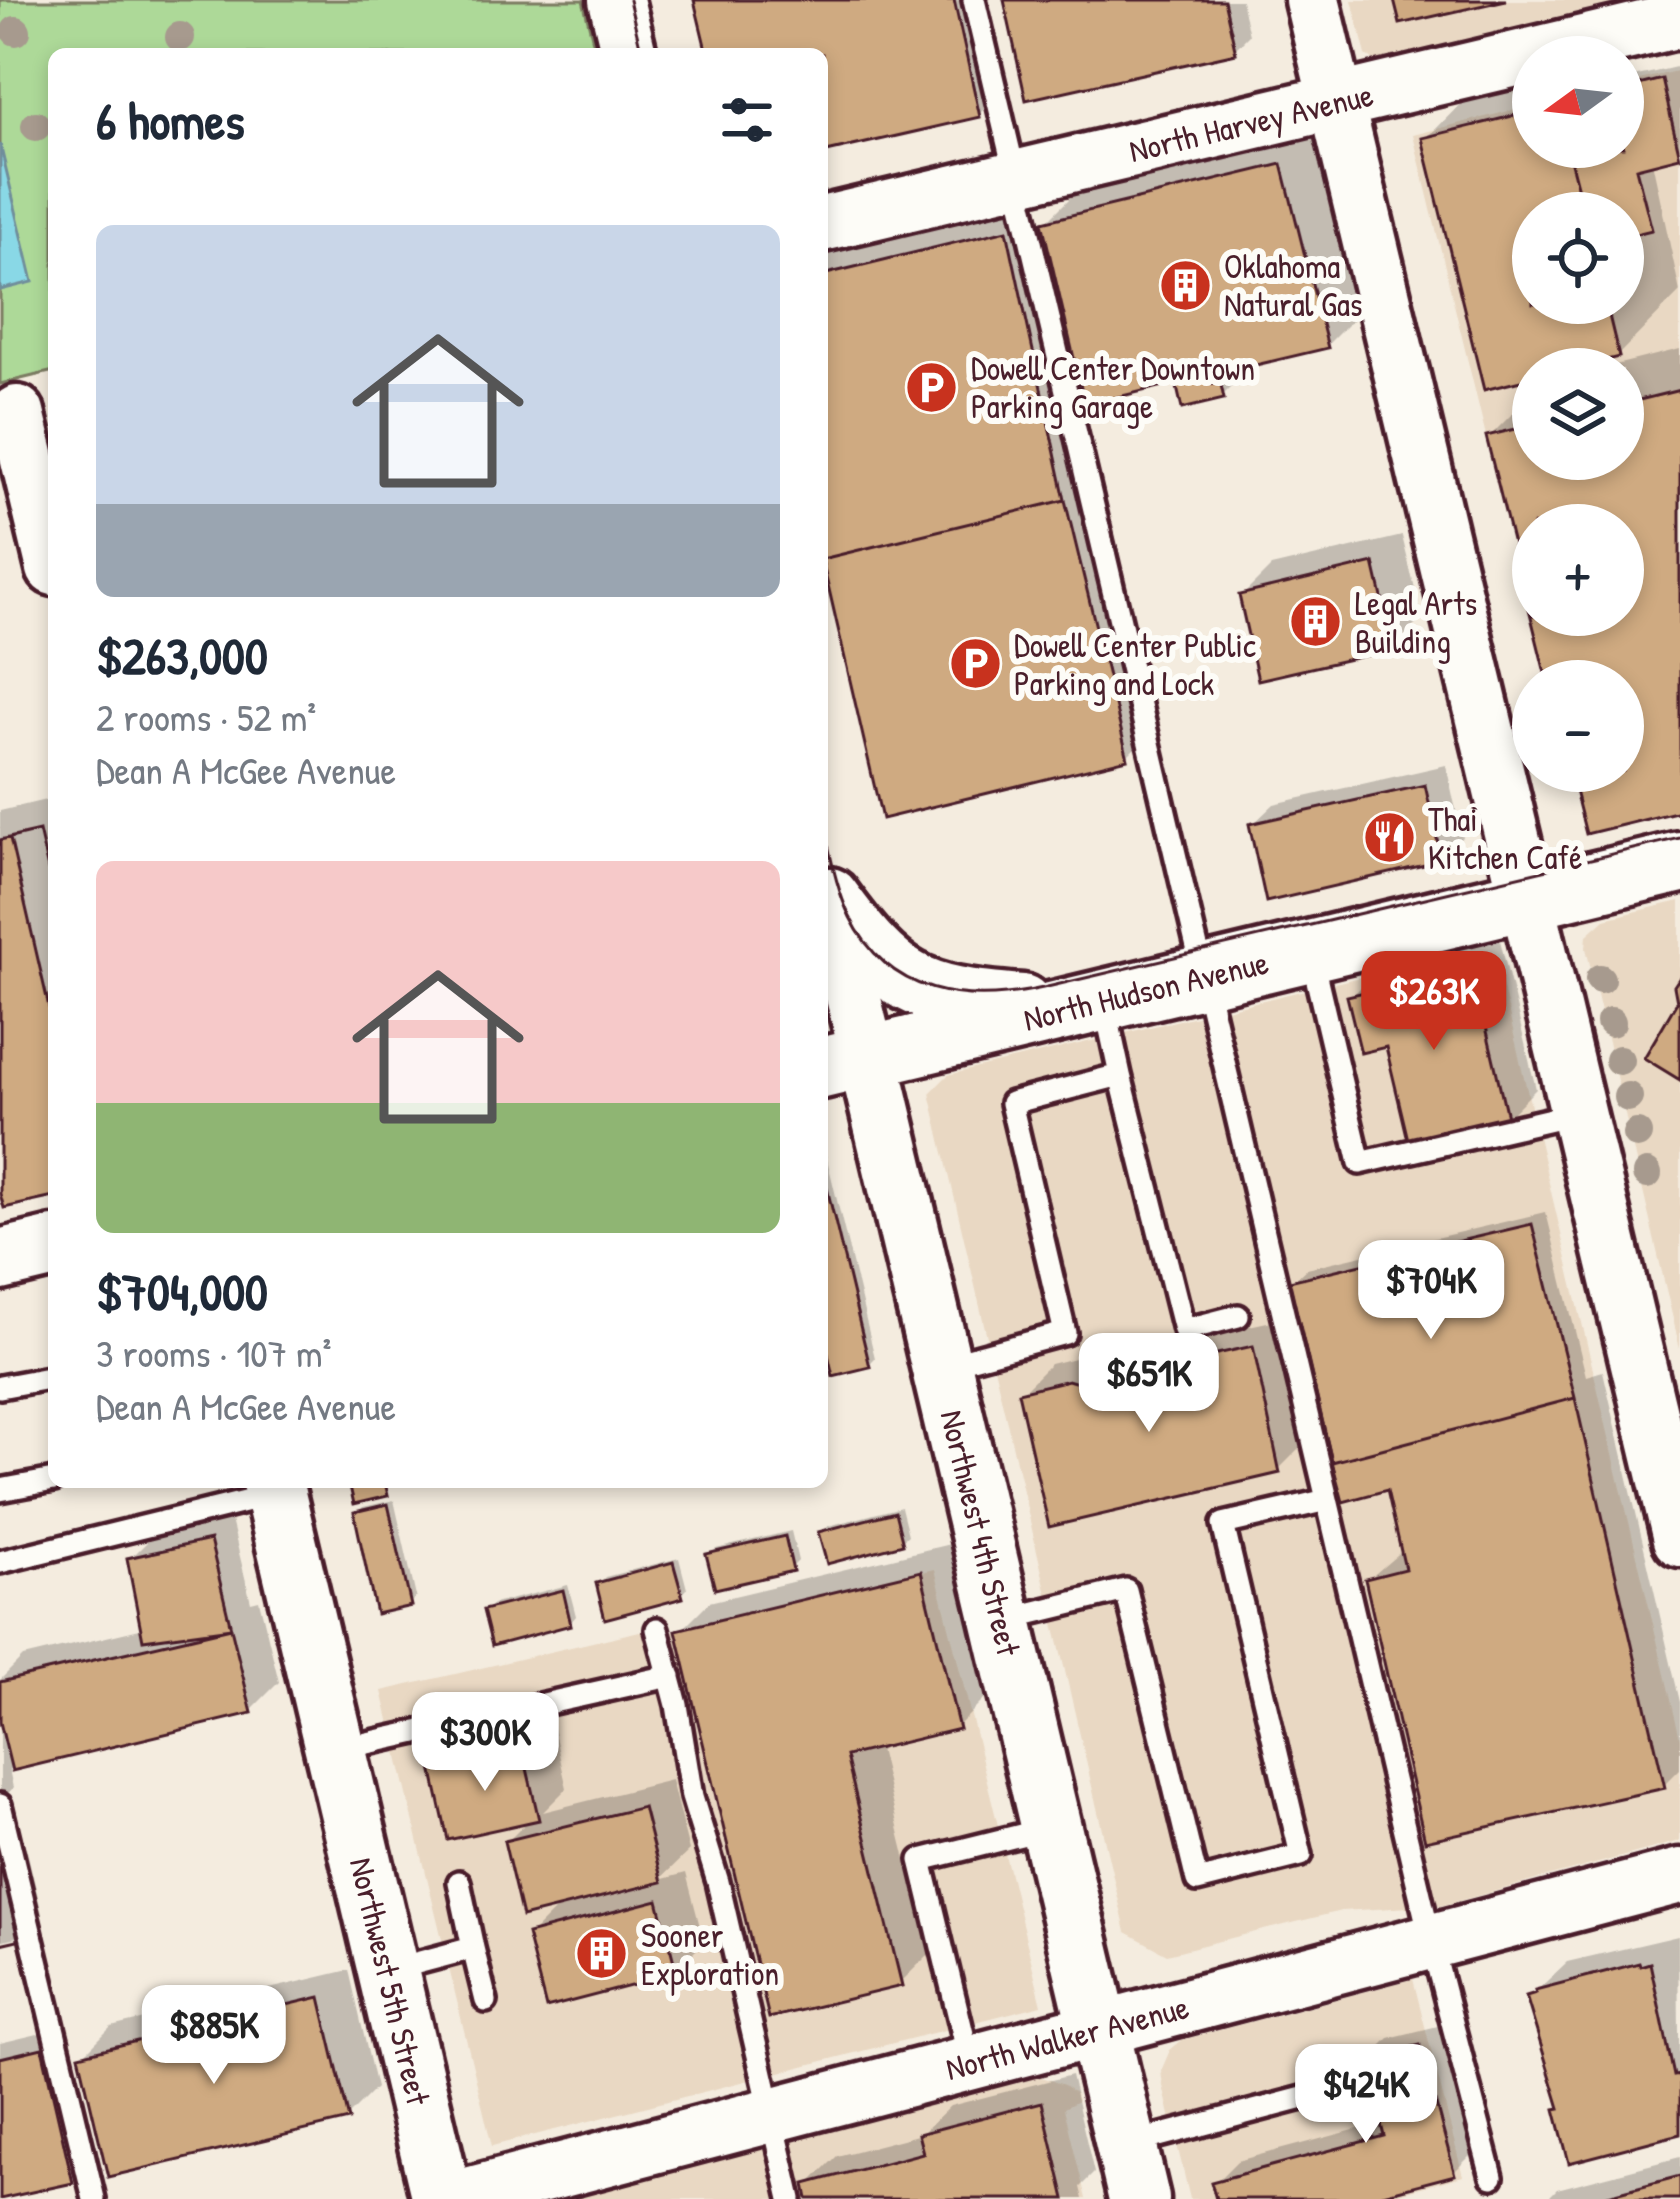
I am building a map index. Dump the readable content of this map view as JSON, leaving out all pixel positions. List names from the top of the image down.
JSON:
{
  "streets": {
    "main road": ["North Hudson Avenue", "Northwest 4th Street", "Northwest 5th Street"],
    "street": ["North Harvey Avenue", "North Walker Avenue"]
  },
  "crossings": [
    ["North Hudson Avenue", "Northwest 4th Street"],
    ["Northwest 4th Street", "North Walker Avenue"]
  ],
  "places": {
    "building": ["Oklahoma Natural Gas", "Legal Arts Building", "Sooner Exploration"],
    "parking": ["Dowell Center Downtown Parking Garage", "Dowell Center Public Parking and Lock"],
    "restaurant": ["Thai Kitchen Café"]
  },
  "north": "left",
  "page": {
    "map_buttons": ["+", "−"],
    "heading": "6 homes",
    "list": [
      {
        "name": "$263,000",
        "note": "2 rooms · 52 m² · Dean A McGee Avenue"
      },
      {
        "name": "$704,000",
        "note": "3 rooms · 107 m² · Dean A McGee Avenue"
      }
    ],
    "price": [
      "$263K",
      "$704K",
      "$651K",
      "$300K",
      "$885K",
      "$424K"
    ]
  }
}
